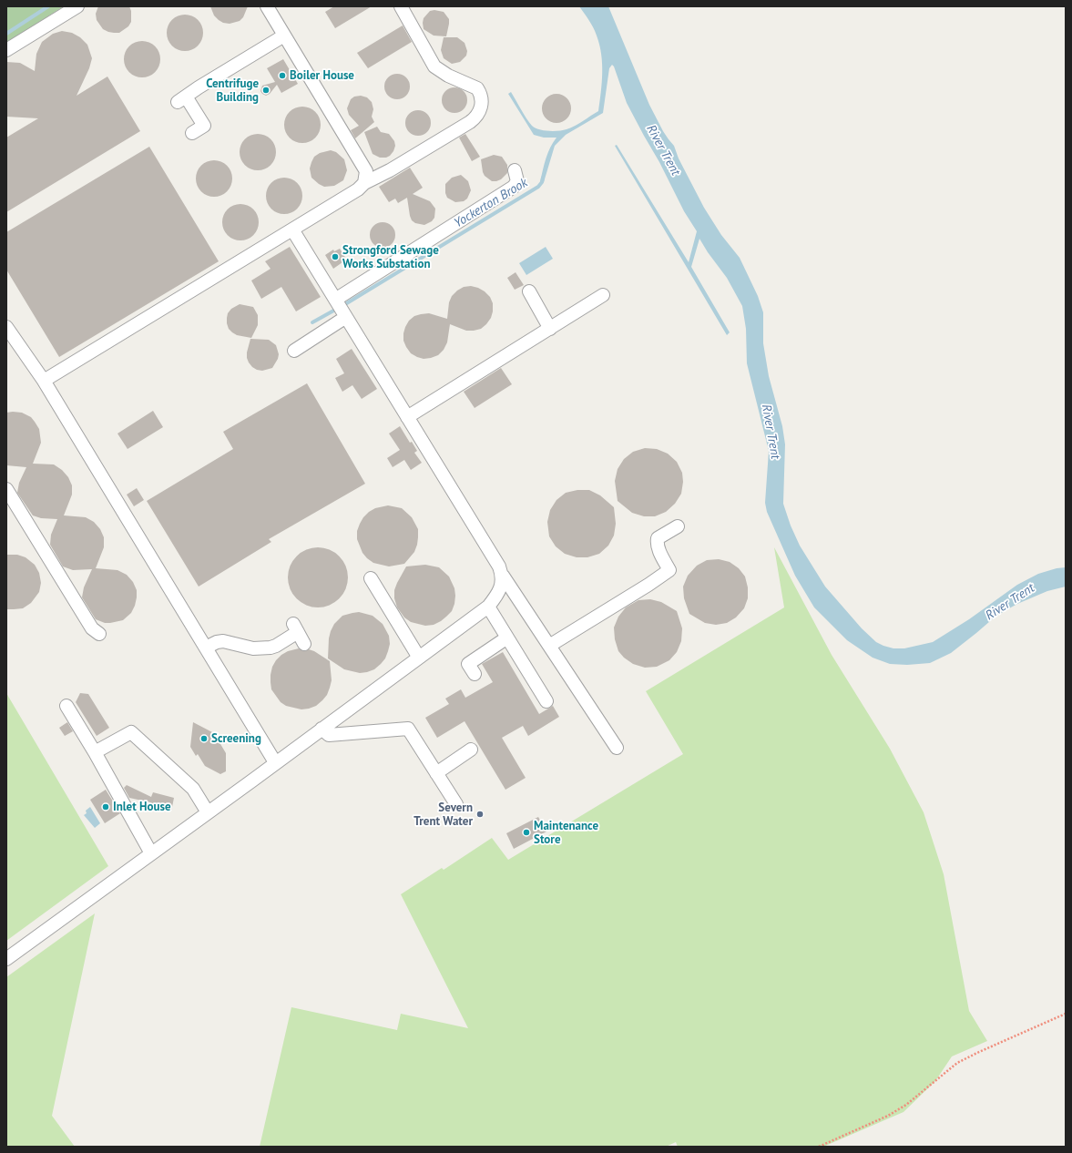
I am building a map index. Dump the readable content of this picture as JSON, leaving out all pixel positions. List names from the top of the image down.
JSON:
{
  "water": ["River Trent", "Yockerton Brook"],
  "places": [
    "Boiler House",
    "Centrifuge Building",
    "Strongford Sewage Works Substation",
    "Screening",
    "Inlet House",
    "Severn Trent Water",
    "Maintenance Store"
  ]
}
